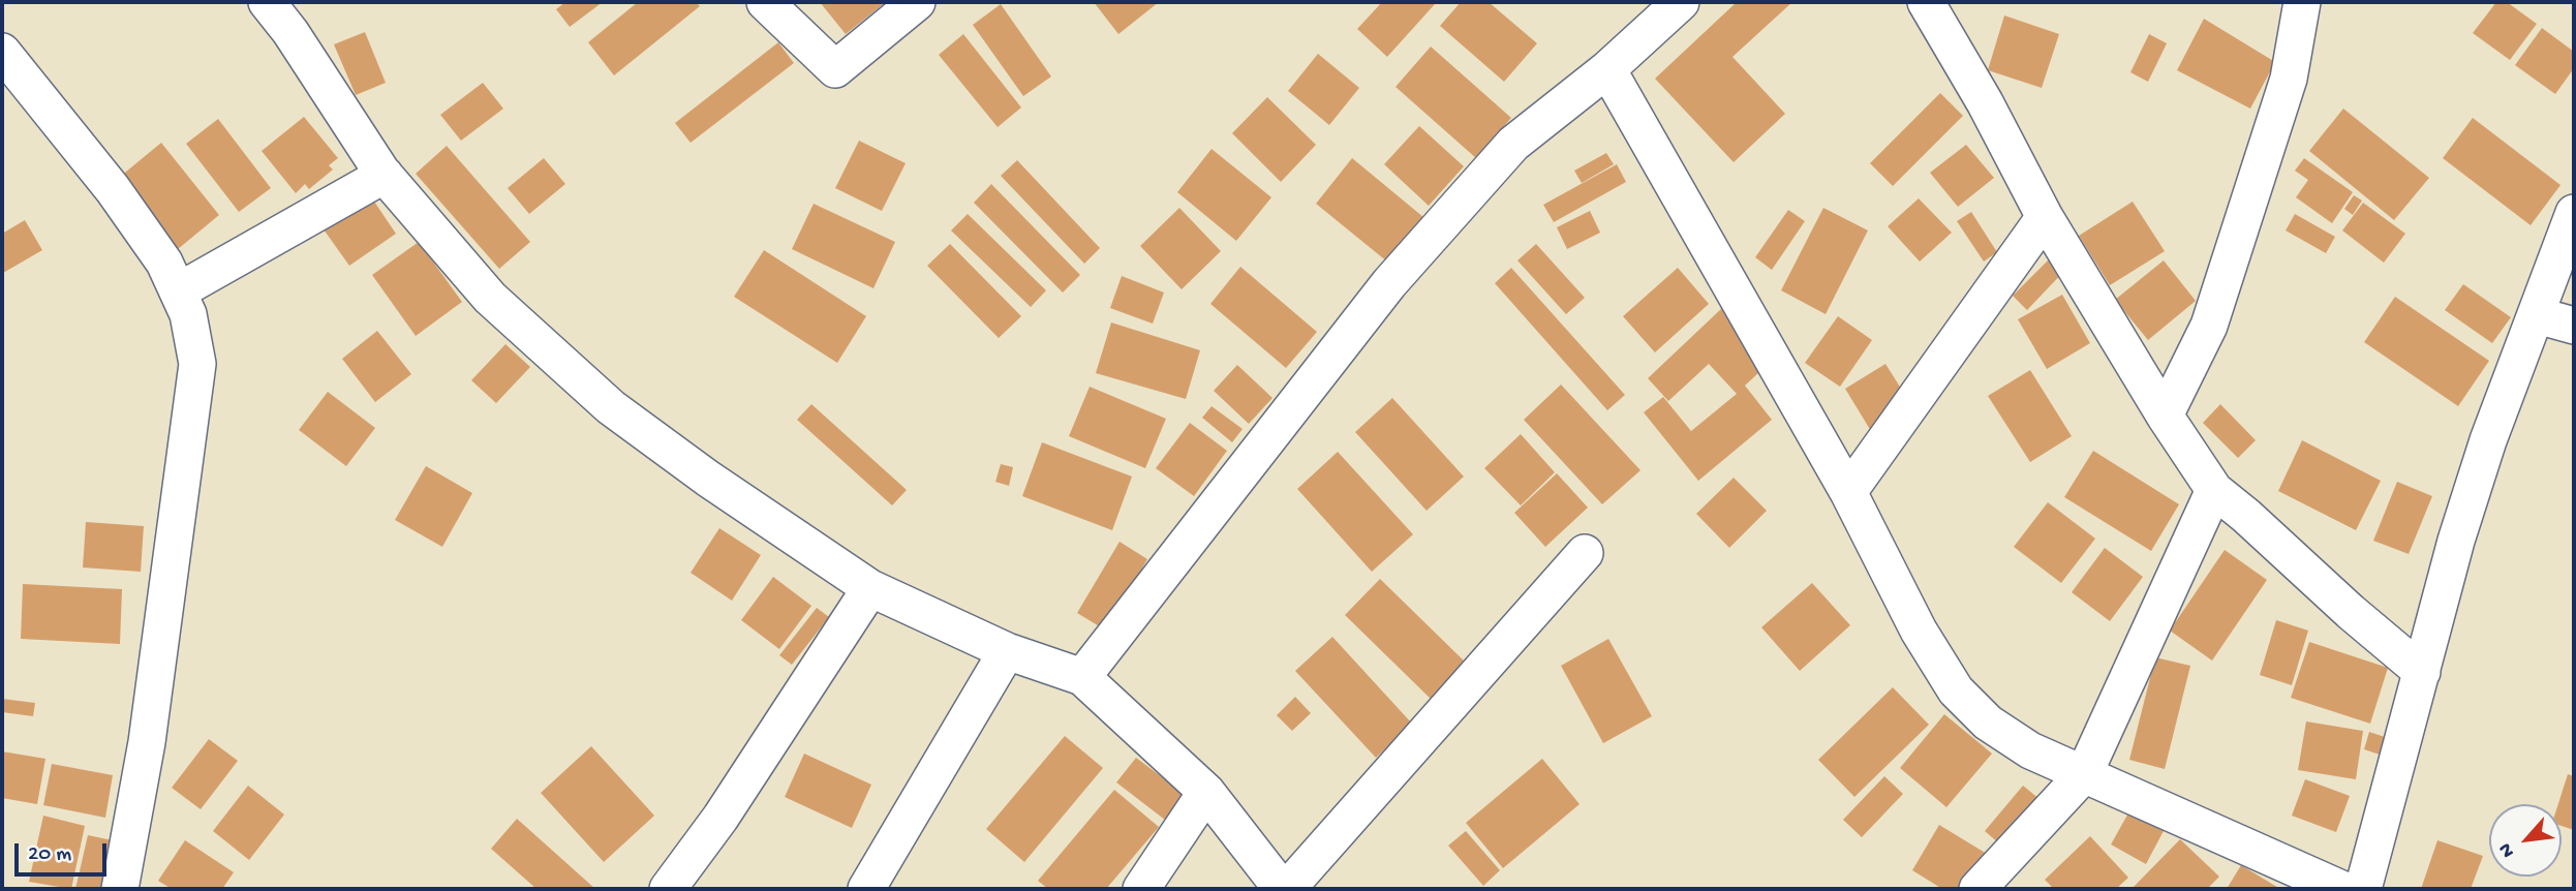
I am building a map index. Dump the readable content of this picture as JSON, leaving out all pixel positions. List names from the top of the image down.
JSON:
{
  "scale_bar": "20 m",
  "north": "bottom left"
}
